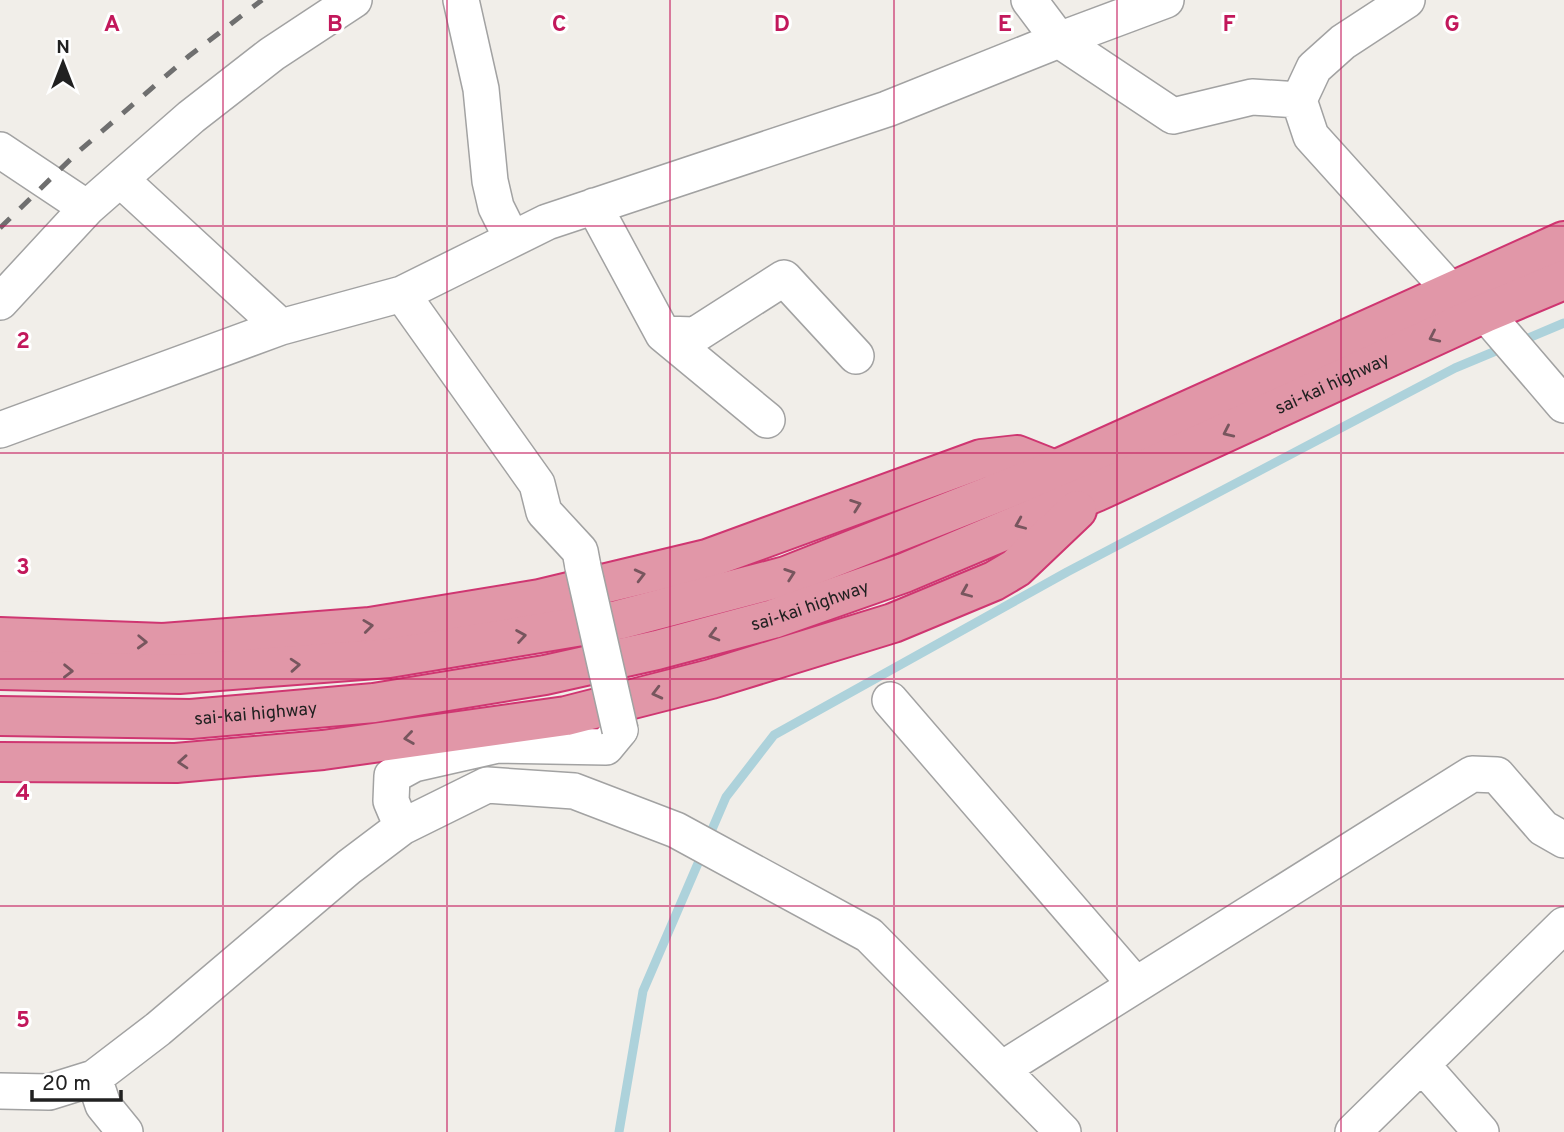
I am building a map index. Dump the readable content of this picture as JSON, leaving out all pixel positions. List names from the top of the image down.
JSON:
{
  "streets": {
    "highway": ["sai-kai highway"]
  },
  "scale_bar": "20 m",
  "north": "top",
  "grid": {
    "columns": [
      "A",
      "B",
      "C",
      "D",
      "E",
      "F",
      "G"
    ],
    "rows": [
      "2",
      "3",
      "4",
      "5"
    ]
  }
}
